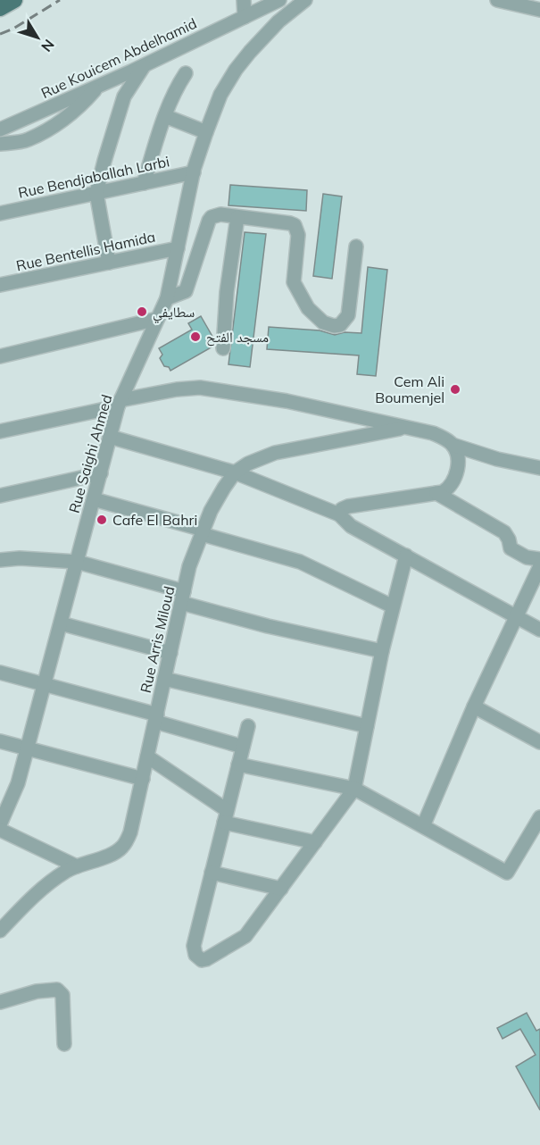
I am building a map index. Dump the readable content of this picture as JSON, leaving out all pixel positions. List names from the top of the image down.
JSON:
{
  "streets": {
    "street": [
      "Rue Kouicem Abdelhamid",
      "Rue Bendjaballah Larbi",
      "Rue Bentellis Hamida",
      "Rue Saighi Ahmed",
      "Rue Arris Miloud"
    ]
  },
  "crossings": [
    ["Rue Bendjaballah Larbi", "Rue Saighi Ahmed"],
    ["Rue Bentellis Hamida", "Rue Saighi Ahmed"]
  ],
  "places": [
    "سطايفي",
    "مسجد الفتح",
    "Cem Ali Boumenjel",
    "Cafe El Bahri"
  ],
  "north": "bottom right"
}
